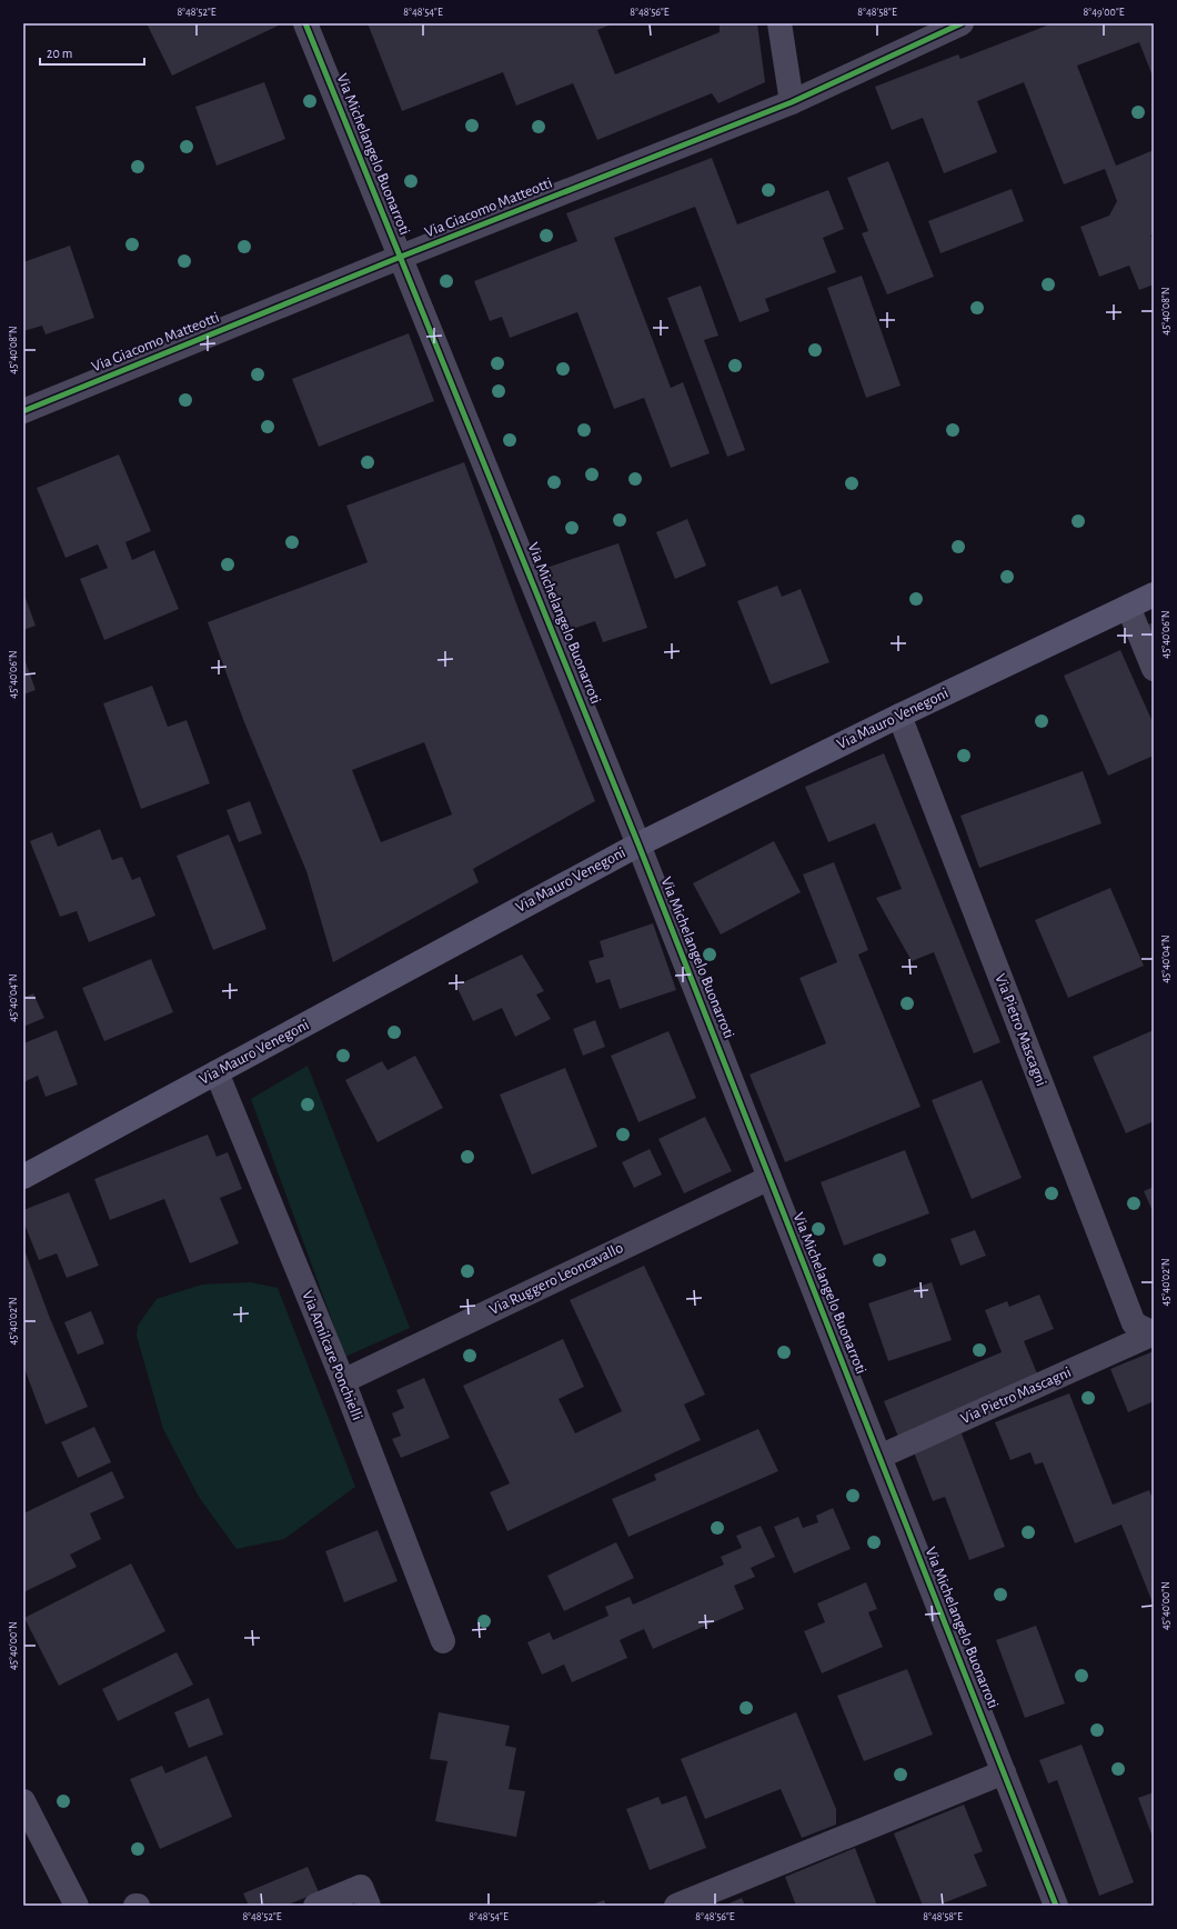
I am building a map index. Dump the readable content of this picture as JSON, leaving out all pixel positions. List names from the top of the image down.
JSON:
{
  "streets": {
    "main road": ["Via Mauro Venegoni"],
    "street": [
      "Via Michelangelo Buonarroti",
      "Via Giacomo Matteotti",
      "Via Pietro Mascagni",
      "Via Ruggero Leoncavallo",
      "Via Amilcare Ponchielli"
    ]
  },
  "crossings": [
    ["Via Michelangelo Buonarroti", "Via Giacomo Matteotti"],
    ["Via Michelangelo Buonarroti", "Via Mauro Venegoni"],
    ["Via Michelangelo Buonarroti", "Via Pietro Mascagni"],
    ["Via Michelangelo Buonarroti", "Via Ruggero Leoncavallo"],
    ["Via Mauro Venegoni", "Via Pietro Mascagni"],
    ["Via Mauro Venegoni", "Via Amilcare Ponchielli"],
    ["Via Ruggero Leoncavallo", "Via Amilcare Ponchielli"]
  ],
  "scale_bar": "20 m",
  "coordinates": [
    "8°48'52\"E",
    "8°48'54\"E",
    "8°48'56\"E",
    "8°48'58\"E",
    "8°49'00\"E",
    "45°40'08\"N",
    "45°40'06\"N",
    "45°40'04\"N",
    "45°40'02\"N",
    "45°40'00\"N"
  ]
}
